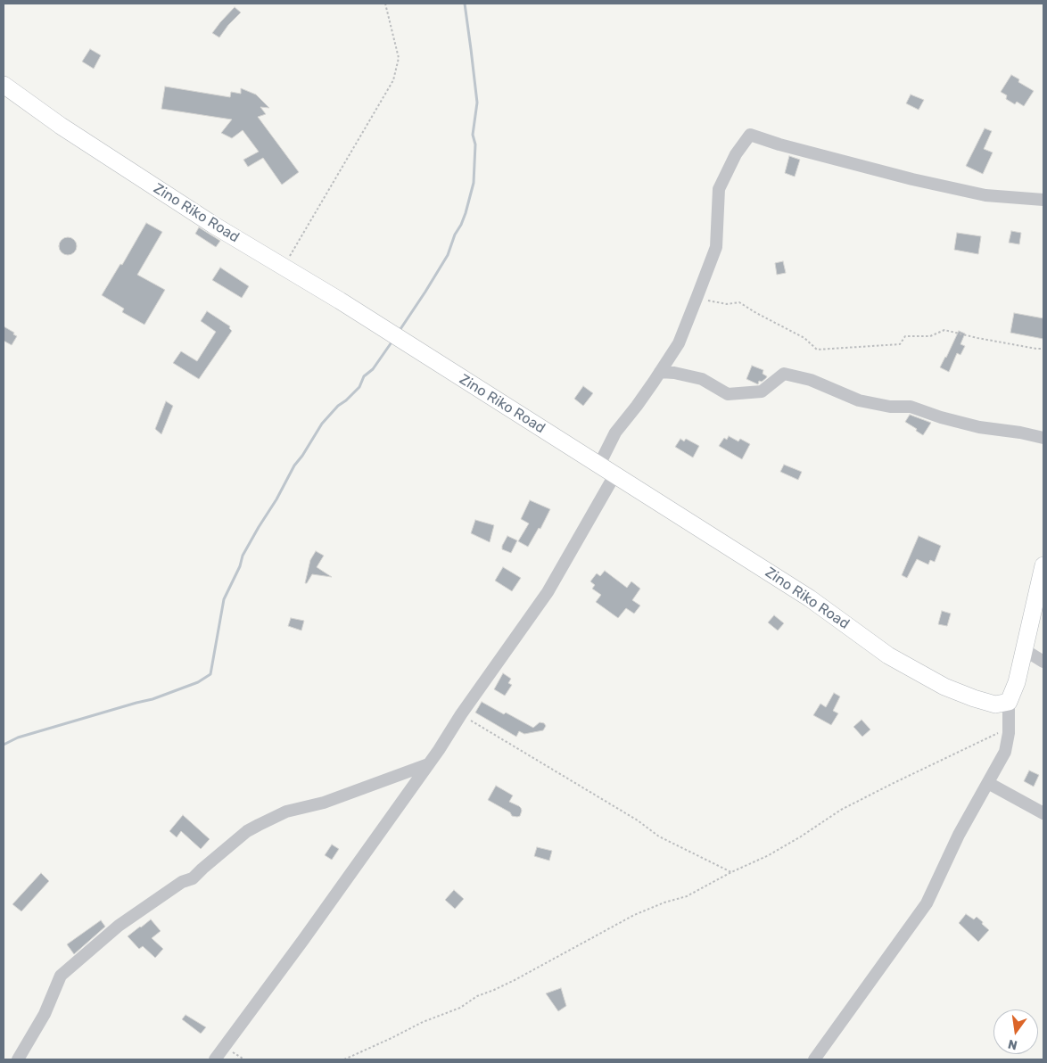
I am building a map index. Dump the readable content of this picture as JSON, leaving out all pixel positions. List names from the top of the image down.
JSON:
{
  "streets": {
    "street": ["Zino Riko Road"]
  },
  "north": "bottom"
}
